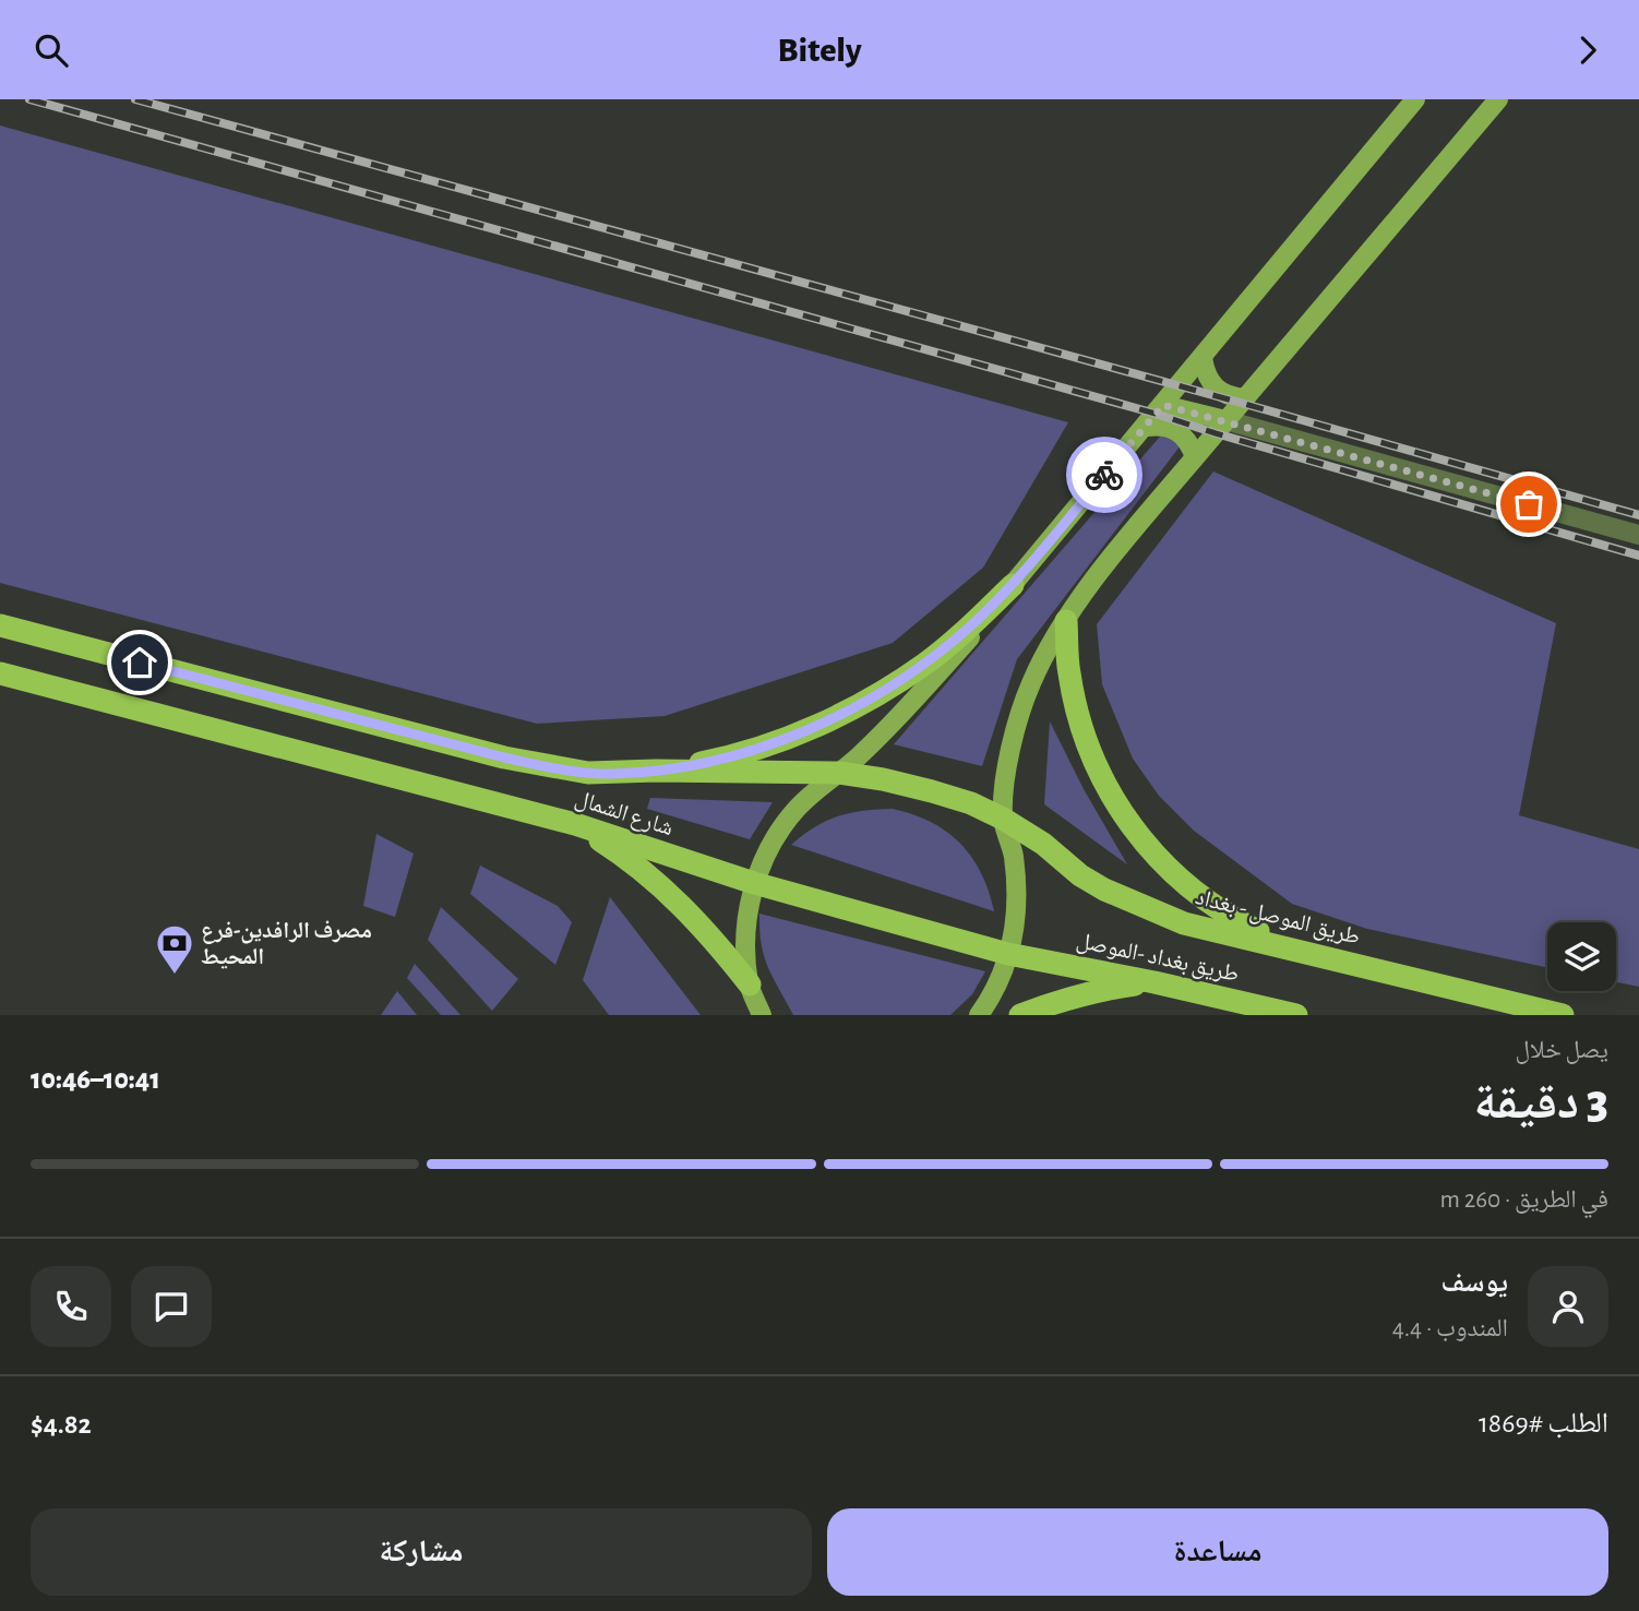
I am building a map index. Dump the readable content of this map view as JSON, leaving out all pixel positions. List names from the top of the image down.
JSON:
{
  "streets": {
    "highway": ["شارع الشمال", "طريق الموصل - بغداد", "طريق بغداد -الموصل"]
  },
  "crossings": [
    ["شارع الشمال", "طريق الموصل - بغداد"],
    ["شارع الشمال", "طريق بغداد -الموصل"]
  ],
  "places": {
    "bank": ["مصرف الرافدين-فرع المحيط"]
  },
  "page": {
    "header": "Bitely",
    "heading": ["3 دقيقة", "يصل خلال", "10:41–10:46"],
    "panel": [
      "يوسف",
      "المندوب · 4.4",
      "الطلب #1869",
      "$4.82"
    ],
    "bar": "في الطريق · 260 m",
    "buttons": ["مساعدة", "مشاركة"]
  }
}
